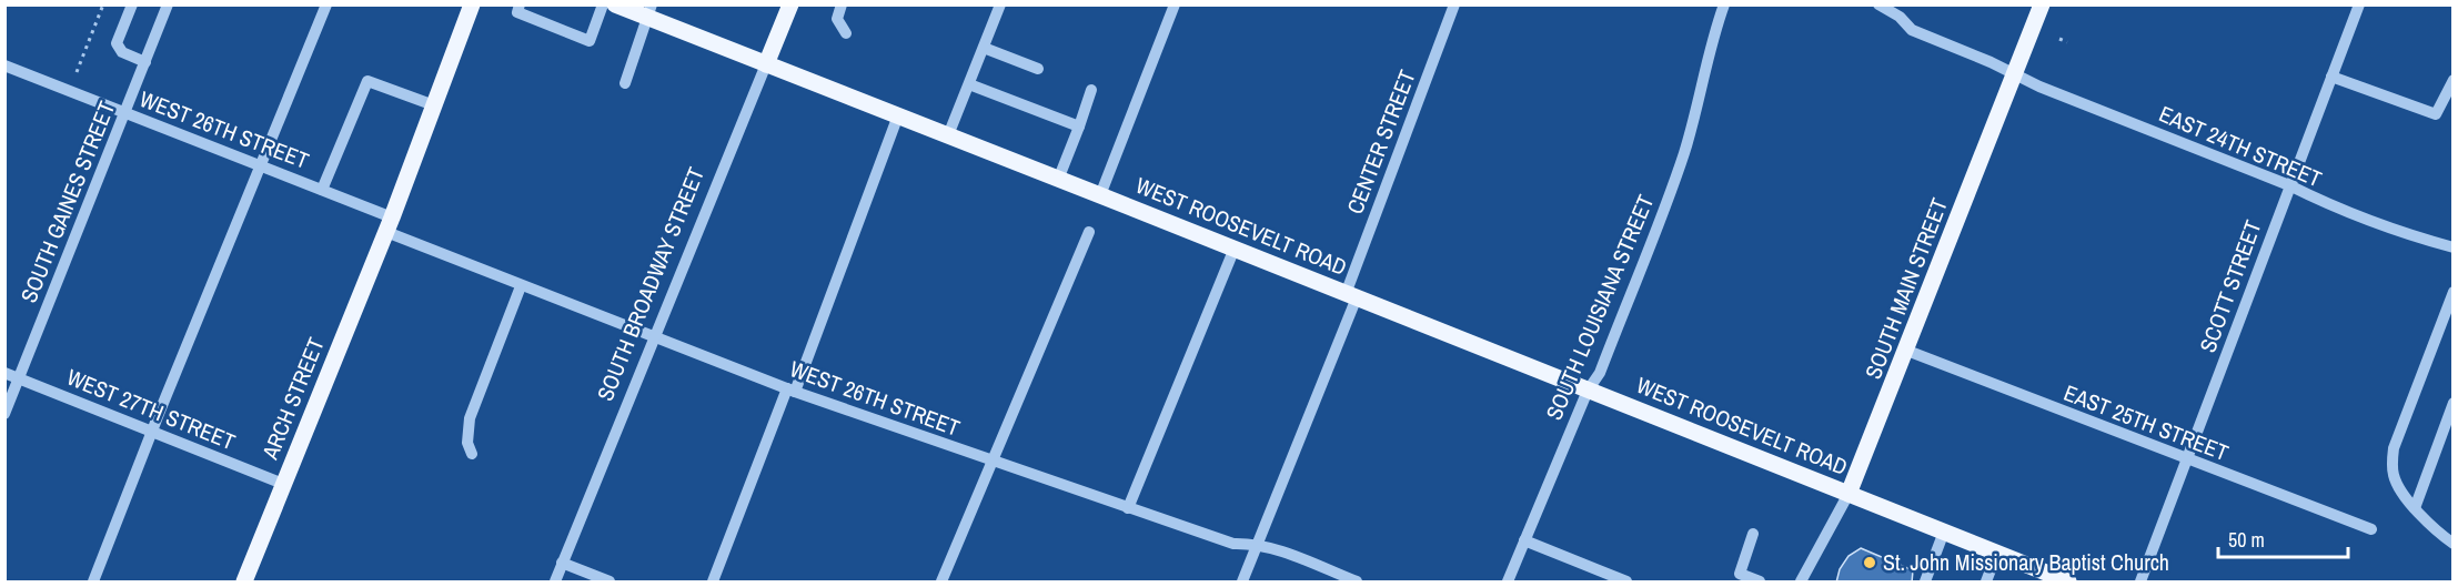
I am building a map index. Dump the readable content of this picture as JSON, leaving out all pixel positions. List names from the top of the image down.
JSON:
{
  "streets": {
    "main road": [
      "WEST ROOSEVELT ROAD",
      "SOUTH BROADWAY STREET",
      "SOUTH MAIN STREET",
      "ARCH STREET"
    ],
    "street": [
      "WEST 26TH STREET",
      "CENTER STREET",
      "EAST 24TH STREET",
      "SOUTH GAINES STREET",
      "SCOTT STREET",
      "SOUTH LOUISIANA STREET",
      "WEST 27TH STREET",
      "EAST 25TH STREET"
    ]
  },
  "crossings": [
    ["WEST 26TH STREET", "CENTER STREET"],
    ["WEST 26TH STREET", "SOUTH GAINES STREET"],
    ["WEST 26TH STREET", "SOUTH BROADWAY STREET"],
    ["WEST 26TH STREET", "ARCH STREET"],
    ["CENTER STREET", "WEST ROOSEVELT ROAD"],
    ["EAST 24TH STREET", "SCOTT STREET"],
    ["EAST 24TH STREET", "SOUTH MAIN STREET"],
    ["SOUTH GAINES STREET", "WEST 27TH STREET"],
    ["WEST ROOSEVELT ROAD", "SOUTH BROADWAY STREET"],
    ["WEST ROOSEVELT ROAD", "SOUTH MAIN STREET"],
    ["WEST ROOSEVELT ROAD", "SOUTH LOUISIANA STREET"],
    ["SCOTT STREET", "EAST 25TH STREET"],
    ["SOUTH MAIN STREET", "EAST 25TH STREET"],
    ["ARCH STREET", "WEST 27TH STREET"]
  ],
  "places": ["St. John Missionary Baptist Church"],
  "scale_bar": "50 m"
}
